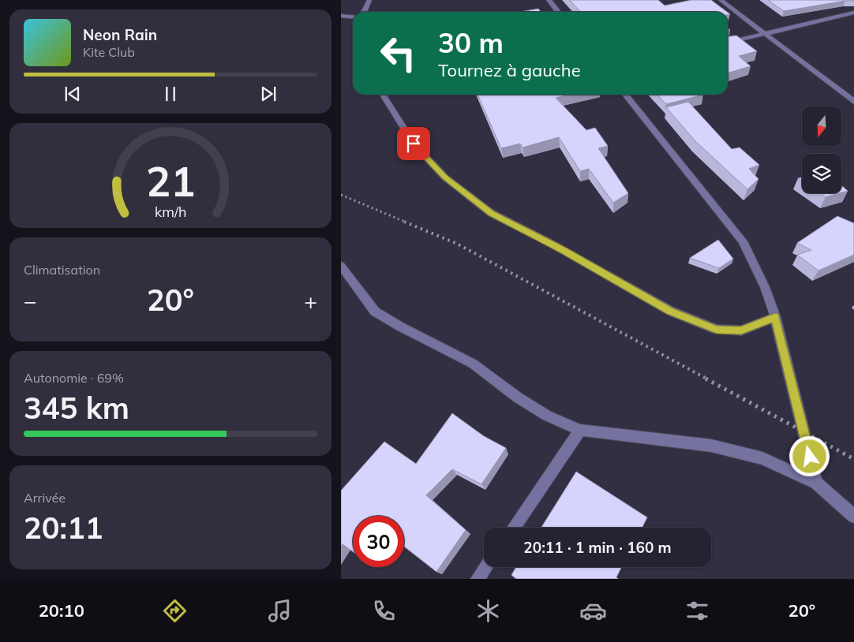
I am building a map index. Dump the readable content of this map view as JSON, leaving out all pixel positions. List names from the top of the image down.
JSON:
{
  "north": "bottom",
  "page": {
    "turn": ["30 m", "Tournez à gauche"],
    "song": ["Neon Rain", "Kite Club"],
    "tile": [
      "Climatisation",
      ["Autonomie · 69%", "345 km"],
      ["Arrivée", "20:11"]
    ],
    "heat": ["−", "20°", "+"],
    "limit": "30",
    "trip": "20:11 · 1 min · 160 m",
    "tabs": ["20:10", "20°"],
    "gauge": ["21", "km/h"]
  }
}
